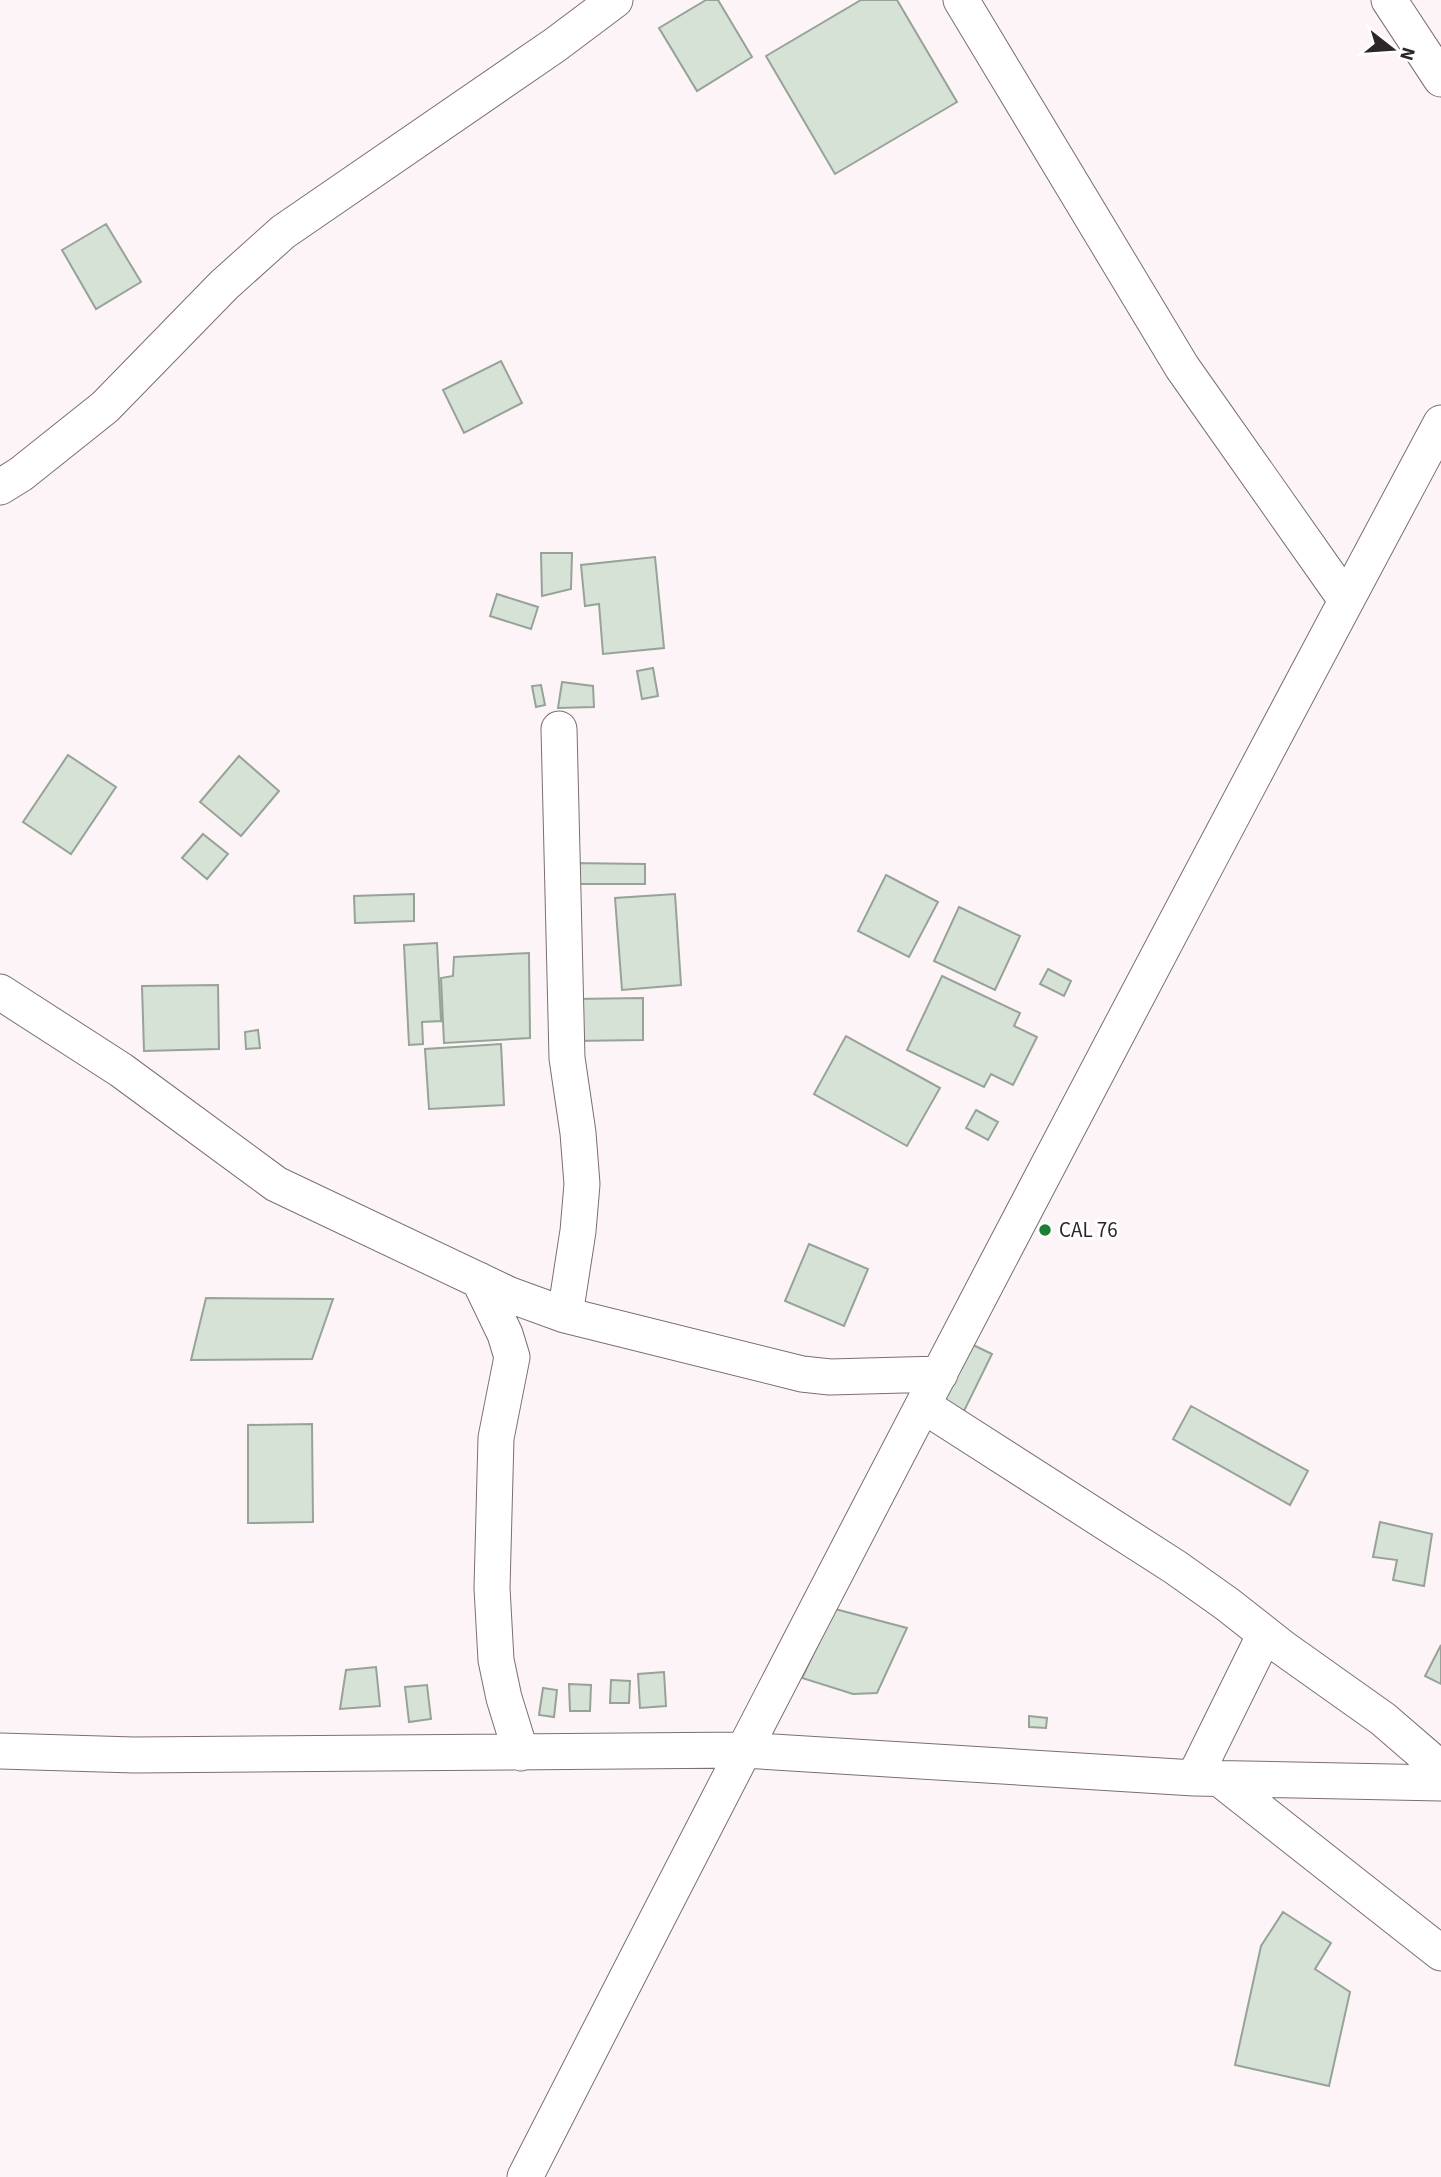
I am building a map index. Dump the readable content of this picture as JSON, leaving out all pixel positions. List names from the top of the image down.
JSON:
{
  "places": ["CAL 76"],
  "north": "right"
}
